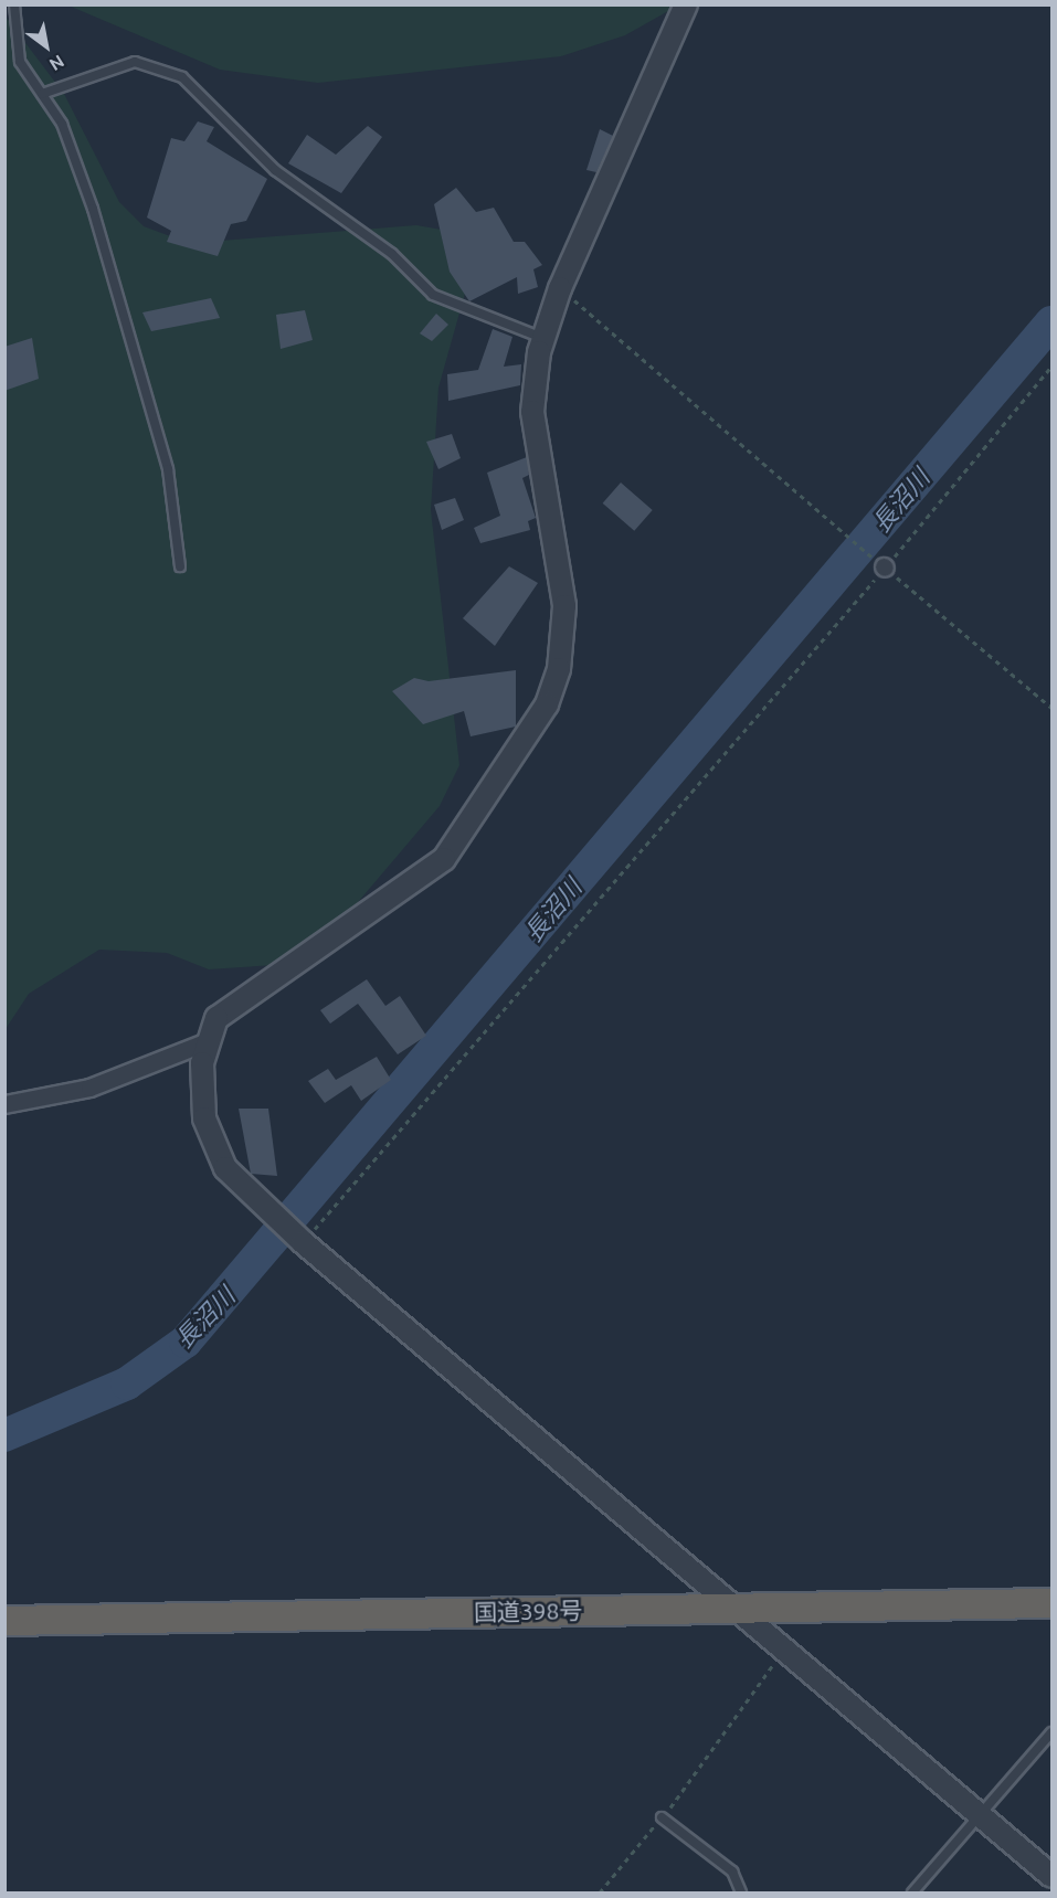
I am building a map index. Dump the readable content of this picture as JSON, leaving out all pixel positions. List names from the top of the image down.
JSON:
{
  "streets": {
    "highway": ["国道398号"]
  },
  "water": ["長沼川"],
  "north": "bottom right"
}
